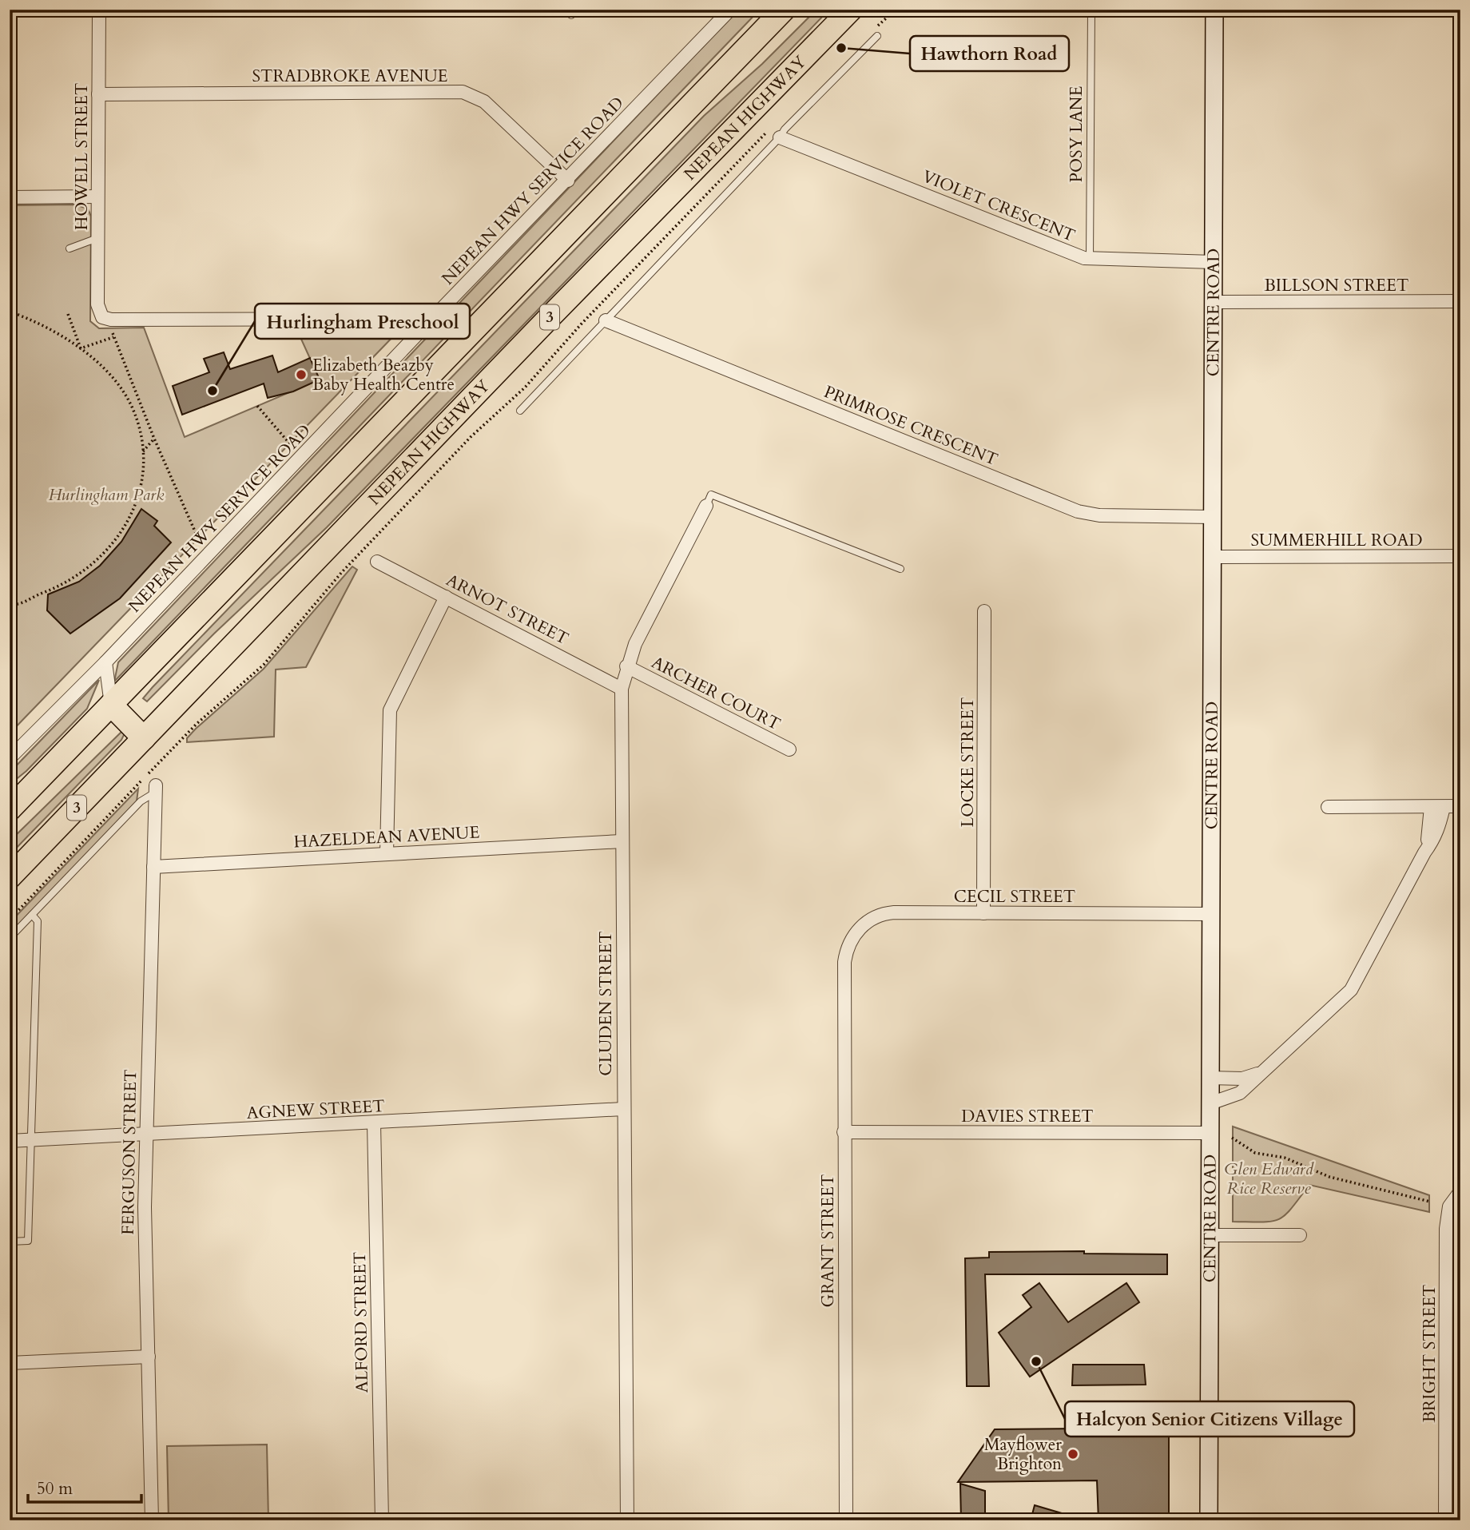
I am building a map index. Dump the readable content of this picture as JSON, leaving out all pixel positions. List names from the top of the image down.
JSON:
{
  "streets": {
    "highway": ["NEPEAN HIGHWAY", "3"],
    "main road": ["CENTRE ROAD"],
    "street": [
      "STRADBROKE AVENUE",
      "HOWELL STREET",
      "NEPEAN HWY SERVICE ROAD",
      "VIOLET CRESCENT",
      "BILLSON STREET",
      "PRIMROSE CRESCENT",
      "SUMMERHILL ROAD",
      "ARNOT STREET",
      "ARCHER COURT",
      "LOCKE STREET",
      "HAZELDEAN AVENUE",
      "CECIL STREET",
      "CLUDEN STREET",
      "AGNEW STREET",
      "DAVIES STREET",
      "FERGUSON STREET",
      "GRANT STREET",
      "ALFORD STREET",
      "BRIGHT STREET"
    ],
    "lane": ["POSY LANE"]
  },
  "crossings": [
    ["STRADBROKE AVENUE", "HOWELL STREET"],
    ["STRADBROKE AVENUE", "NEPEAN HWY SERVICE ROAD"],
    ["POSY LANE", "VIOLET CRESCENT"],
    ["VIOLET CRESCENT", "CENTRE ROAD"],
    ["BILLSON STREET", "CENTRE ROAD"],
    ["CENTRE ROAD", "PRIMROSE CRESCENT"],
    ["CENTRE ROAD", "SUMMERHILL ROAD"],
    ["CENTRE ROAD", "CECIL STREET"],
    ["CENTRE ROAD", "DAVIES STREET"],
    ["ARNOT STREET", "CLUDEN STREET"],
    ["ARCHER COURT", "CLUDEN STREET"],
    ["LOCKE STREET", "CECIL STREET"],
    ["HAZELDEAN AVENUE", "CLUDEN STREET"],
    ["HAZELDEAN AVENUE", "FERGUSON STREET"],
    ["CECIL STREET", "GRANT STREET"],
    ["CLUDEN STREET", "AGNEW STREET"],
    ["AGNEW STREET", "FERGUSON STREET"],
    ["AGNEW STREET", "ALFORD STREET"],
    ["DAVIES STREET", "GRANT STREET"]
  ],
  "parks": ["Hurlingham Park", "Glen Edward Rice Reserve"],
  "places": [
    "Hawthorn Road",
    "Elizabeth Beazby Baby Health Centre",
    "Hurlingham Preschool",
    "Halcyon Senior Citizens Village",
    "Mayflower Brighton"
  ],
  "scale_bar": "50 m"
}
